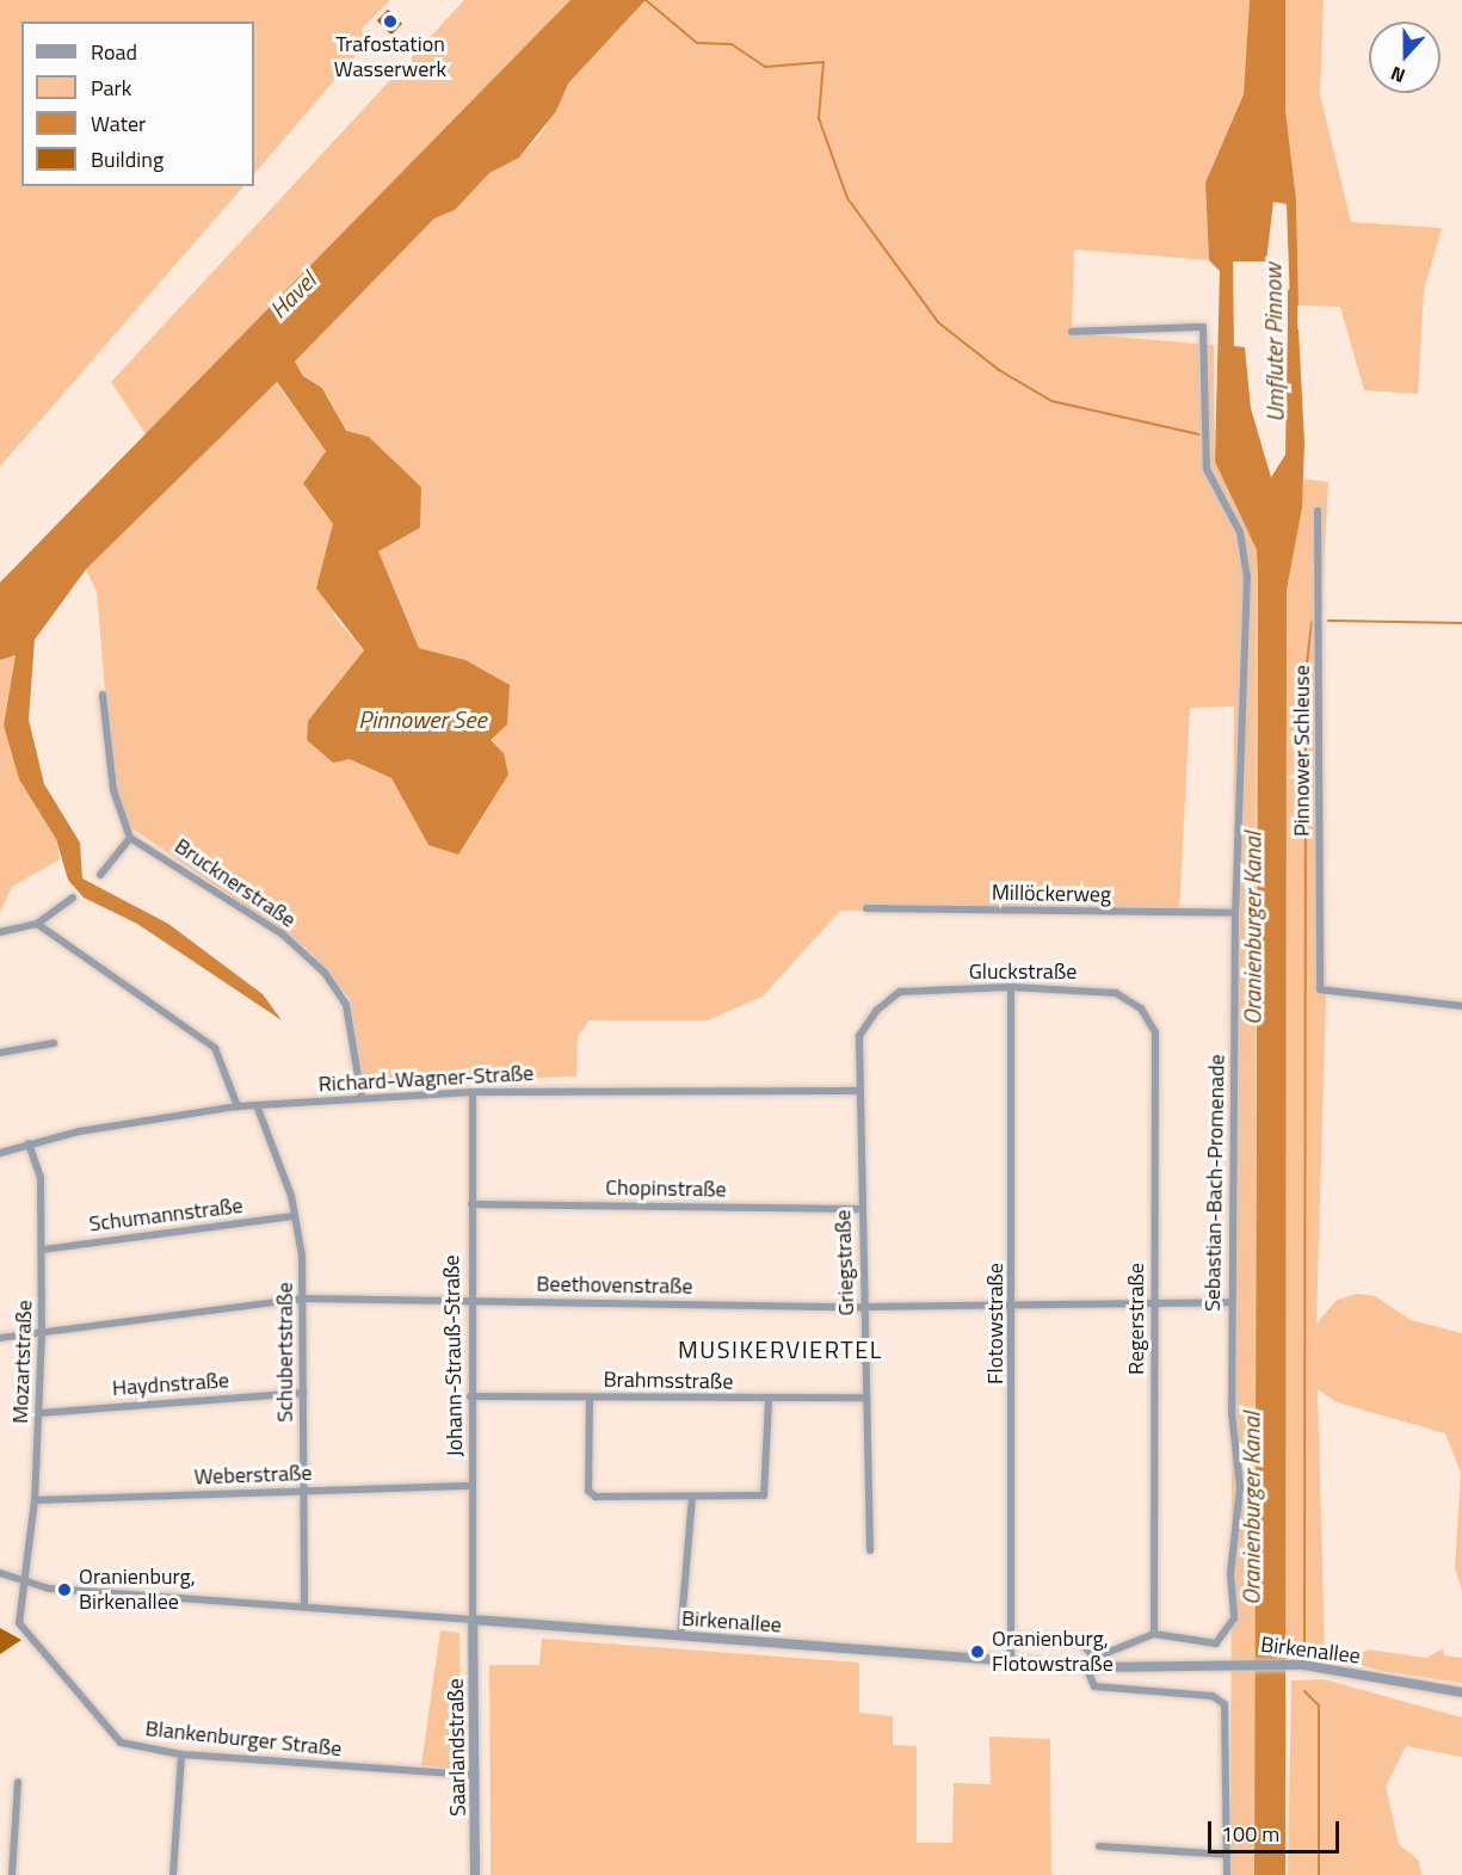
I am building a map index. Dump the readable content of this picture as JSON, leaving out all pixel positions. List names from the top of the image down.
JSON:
{
  "streets": {
    "street": [
      "Pinnower Schleuse",
      "Brucknerstraße",
      "Millöckerweg",
      "Gluckstraße",
      "Richard-Wagner-Straße",
      "Sebastian-Bach-Promenade",
      "Chopinstraße",
      "Schumannstraße",
      "Griegstraße",
      "Beethovenstraße",
      "Regerstraße",
      "Flotowstraße",
      "Schubertstraße",
      "Johann-Strauß-Straße",
      "Mozartstraße",
      "Brahmsstraße",
      "Haydnstraße",
      "Weberstraße",
      "Birkenallee",
      "Blankenburger Straße",
      "Saarlandstraße"
    ]
  },
  "crossings": [
    ["Brucknerstraße", "Richard-Wagner-Straße"],
    ["Millöckerweg", "Sebastian-Bach-Promenade"],
    ["Gluckstraße", "Griegstraße"],
    ["Gluckstraße", "Regerstraße"],
    ["Gluckstraße", "Flotowstraße"],
    ["Richard-Wagner-Straße", "Griegstraße"],
    ["Richard-Wagner-Straße", "Schubertstraße"],
    ["Richard-Wagner-Straße", "Johann-Strauß-Straße"],
    ["Richard-Wagner-Straße", "Mozartstraße"],
    ["Sebastian-Bach-Promenade", "Beethovenstraße"],
    ["Sebastian-Bach-Promenade", "Regerstraße"],
    ["Chopinstraße", "Griegstraße"],
    ["Chopinstraße", "Johann-Strauß-Straße"],
    ["Schumannstraße", "Schubertstraße"],
    ["Schumannstraße", "Mozartstraße"],
    ["Griegstraße", "Beethovenstraße"],
    ["Griegstraße", "Brahmsstraße"],
    ["Beethovenstraße", "Regerstraße"],
    ["Beethovenstraße", "Flotowstraße"],
    ["Beethovenstraße", "Schubertstraße"],
    ["Beethovenstraße", "Johann-Strauß-Straße"],
    ["Beethovenstraße", "Mozartstraße"],
    ["Flotowstraße", "Birkenallee"],
    ["Schubertstraße", "Haydnstraße"],
    ["Schubertstraße", "Weberstraße"],
    ["Schubertstraße", "Birkenallee"],
    ["Johann-Strauß-Straße", "Brahmsstraße"],
    ["Johann-Strauß-Straße", "Weberstraße"],
    ["Johann-Strauß-Straße", "Birkenallee"],
    ["Johann-Strauß-Straße", "Saarlandstraße"],
    ["Mozartstraße", "Haydnstraße"],
    ["Mozartstraße", "Weberstraße"],
    ["Mozartstraße", "Birkenallee"],
    ["Mozartstraße", "Blankenburger Straße"],
    ["Birkenallee", "Blankenburger Straße"],
    ["Birkenallee", "Saarlandstraße"],
    ["Blankenburger Straße", "Saarlandstraße"]
  ],
  "districts": ["MUSIKERVIERTEL"],
  "water": [
    "Havel",
    "Umfluter Pinnow",
    "Pinnower See",
    "Oranienburger Kanal"
  ],
  "places": ["Trafostation Wasserwerk", "Oranienburg, Birkenallee", "Oranienburg, Flotowstraße"],
  "legend": [
    "Road",
    "Park",
    "Water",
    "Building"
  ],
  "scale_bar": "100 m",
  "north": "bottom"
}
